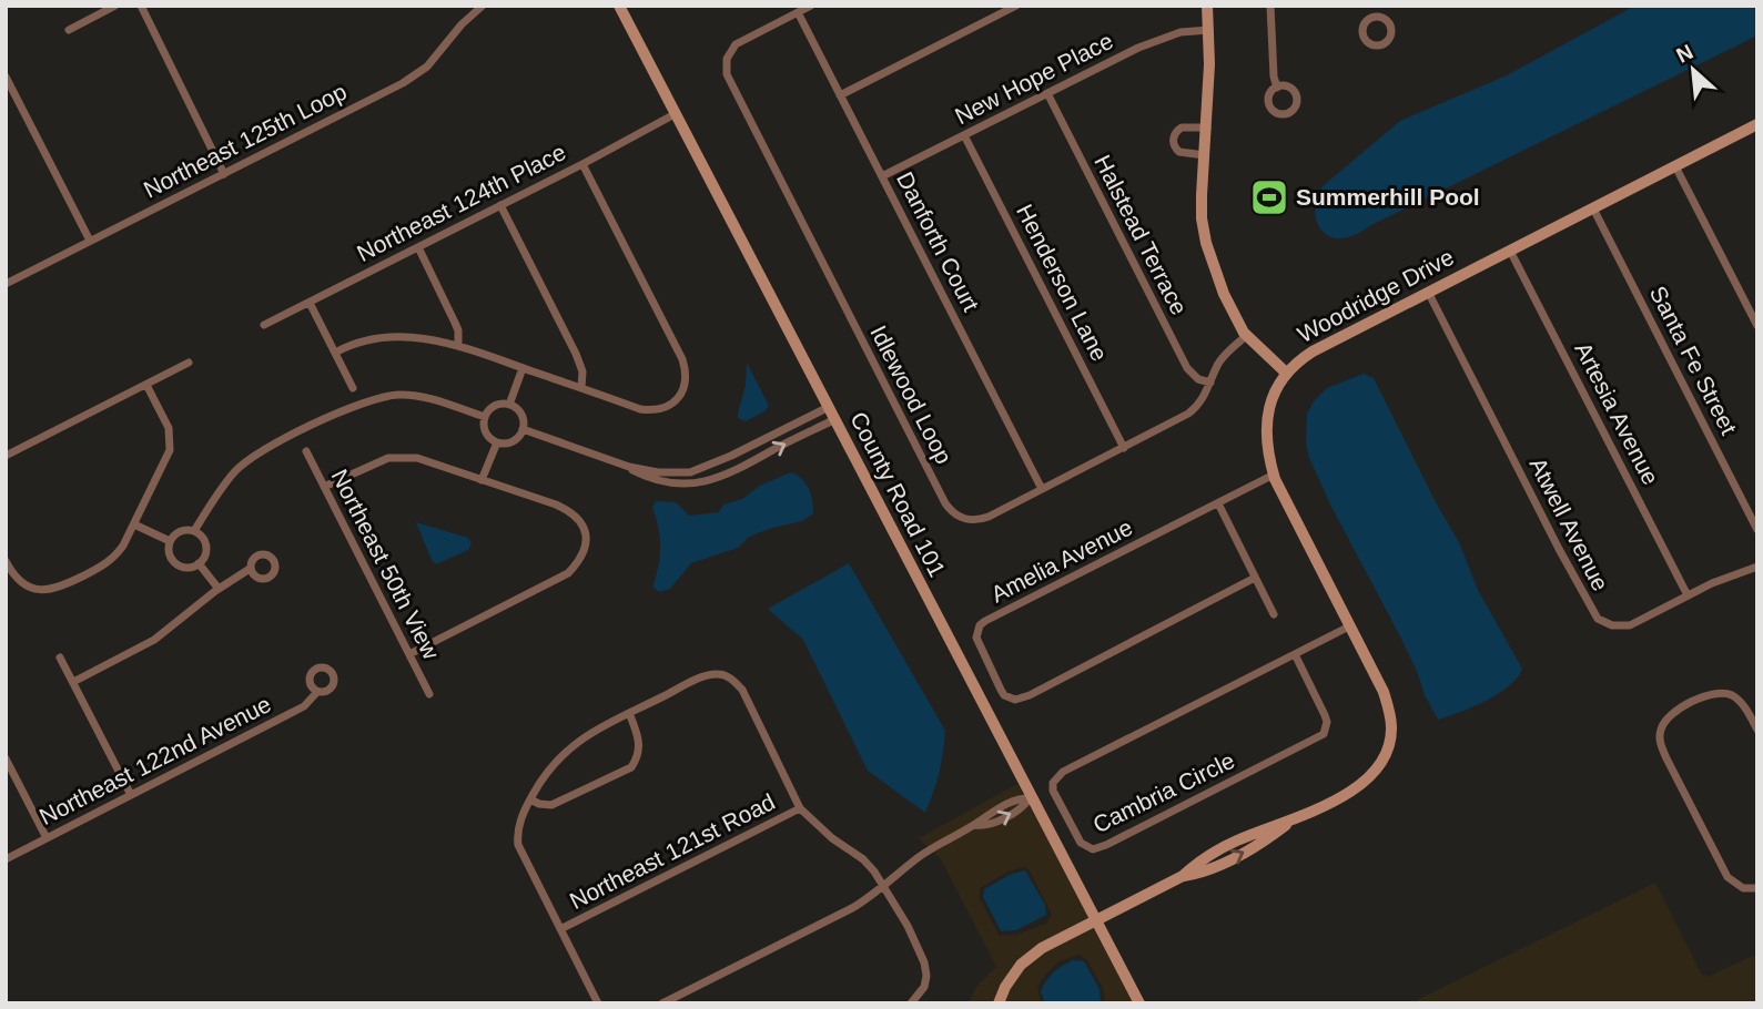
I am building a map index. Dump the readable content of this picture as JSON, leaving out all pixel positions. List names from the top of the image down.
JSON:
{
  "streets": {
    "street": [
      "New Hope Place",
      "Northeast 125th Loop",
      "Northeast 124th Place",
      "Halstead Terrace",
      "Danforth Court",
      "Henderson Lane",
      "Woodridge Drive",
      "Santa Fe Street",
      "Idlewood Loop",
      "Artesia Avenue",
      "County Road 101",
      "Atwell Avenue",
      "Amelia Avenue",
      "Northeast 50th View",
      "Northeast 122nd Avenue",
      "Cambria Circle",
      "Northeast 121st Road"
    ]
  },
  "crossings": [
    ["New Hope Place", "Halstead Terrace"],
    ["New Hope Place", "Danforth Court"],
    ["New Hope Place", "Henderson Lane"],
    ["Northeast 124th Place", "County Road 101"],
    ["Halstead Terrace", "Idlewood Loop"],
    ["Danforth Court", "Idlewood Loop"],
    ["Henderson Lane", "Idlewood Loop"],
    ["Woodridge Drive", "Santa Fe Street"],
    ["Woodridge Drive", "Artesia Avenue"],
    ["Woodridge Drive", "County Road 101"],
    ["Woodridge Drive", "Atwell Avenue"],
    ["Woodridge Drive", "Amelia Avenue"],
    ["Woodridge Drive", "Cambria Circle"],
    ["Artesia Avenue", "Atwell Avenue"]
  ],
  "places": {
    "sports": ["Summerhill Pool"]
  },
  "north": "top left"
}
